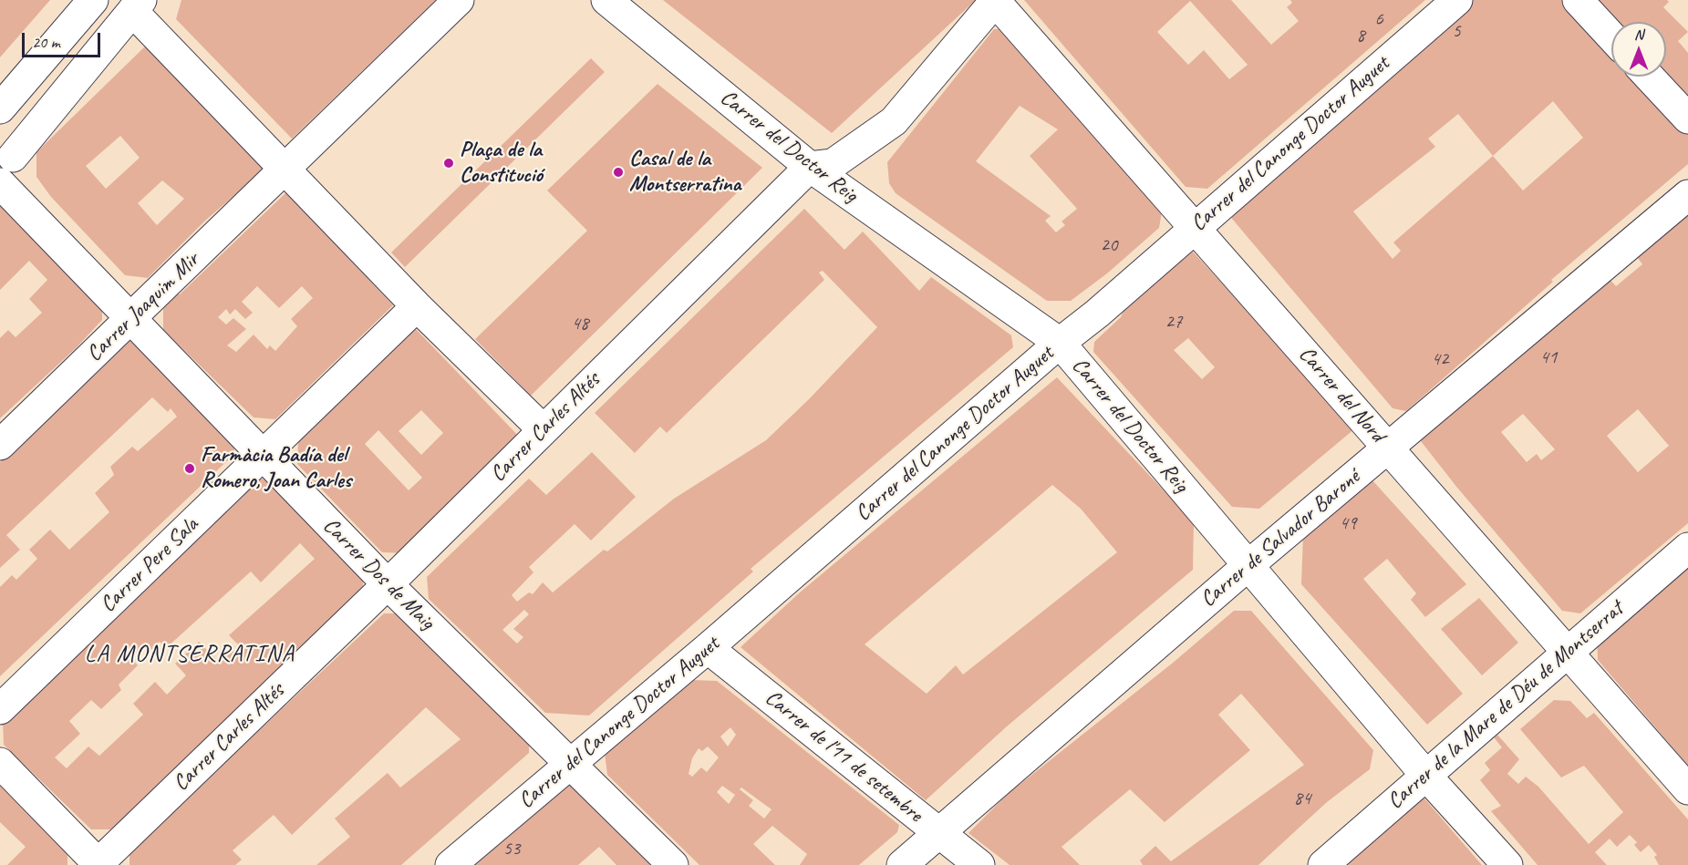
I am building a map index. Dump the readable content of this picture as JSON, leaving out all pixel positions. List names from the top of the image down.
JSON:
{
  "streets": {
    "street": [
      "Carrer del Canonge Doctor Auguet",
      "Carrer del Doctor Reig",
      "Carrer Joaquim Mir",
      "Carrer del Nord",
      "Carrer Carles Altés",
      "Carrer de Salvador Baroné",
      "Carrer Pere Sala",
      "Carrer Dos de Maig",
      "Carrer de la Mare de Déu de Montserrat",
      "Carrer de l'11 de setembre"
    ]
  },
  "crossings": [
    ["Carrer del Canonge Doctor Auguet", "Carrer del Doctor Reig"],
    ["Carrer del Canonge Doctor Auguet", "Carrer del Nord"],
    ["Carrer del Canonge Doctor Auguet", "Carrer Dos de Maig"],
    ["Carrer del Canonge Doctor Auguet", "Carrer de l'11 de setembre"],
    ["Carrer del Doctor Reig", "Carrer Carles Altés"],
    ["Carrer del Doctor Reig", "Carrer de Salvador Baroné"],
    ["Carrer del Doctor Reig", "Carrer de la Mare de Déu de Montserrat"],
    ["Carrer Joaquim Mir", "Carrer Dos de Maig"],
    ["Carrer del Nord", "Carrer de Salvador Baroné"],
    ["Carrer del Nord", "Carrer de la Mare de Déu de Montserrat"],
    ["Carrer Carles Altés", "Carrer Dos de Maig"],
    ["Carrer de Salvador Baroné", "Carrer de l'11 de setembre"],
    ["Carrer Pere Sala", "Carrer Dos de Maig"]
  ],
  "districts": ["LA MONTSERRATINA"],
  "places": ["Plaça de la Constitució", "Casal de la Montserratina", "Farmàcia Badía del Romero, Joan Carles"],
  "house_numbers": [
    "6",
    "5",
    "8",
    "20",
    "27",
    "48",
    "41",
    "42",
    "49",
    "84",
    "53"
  ],
  "scale_bar": "20 m",
  "north": "top"
}
